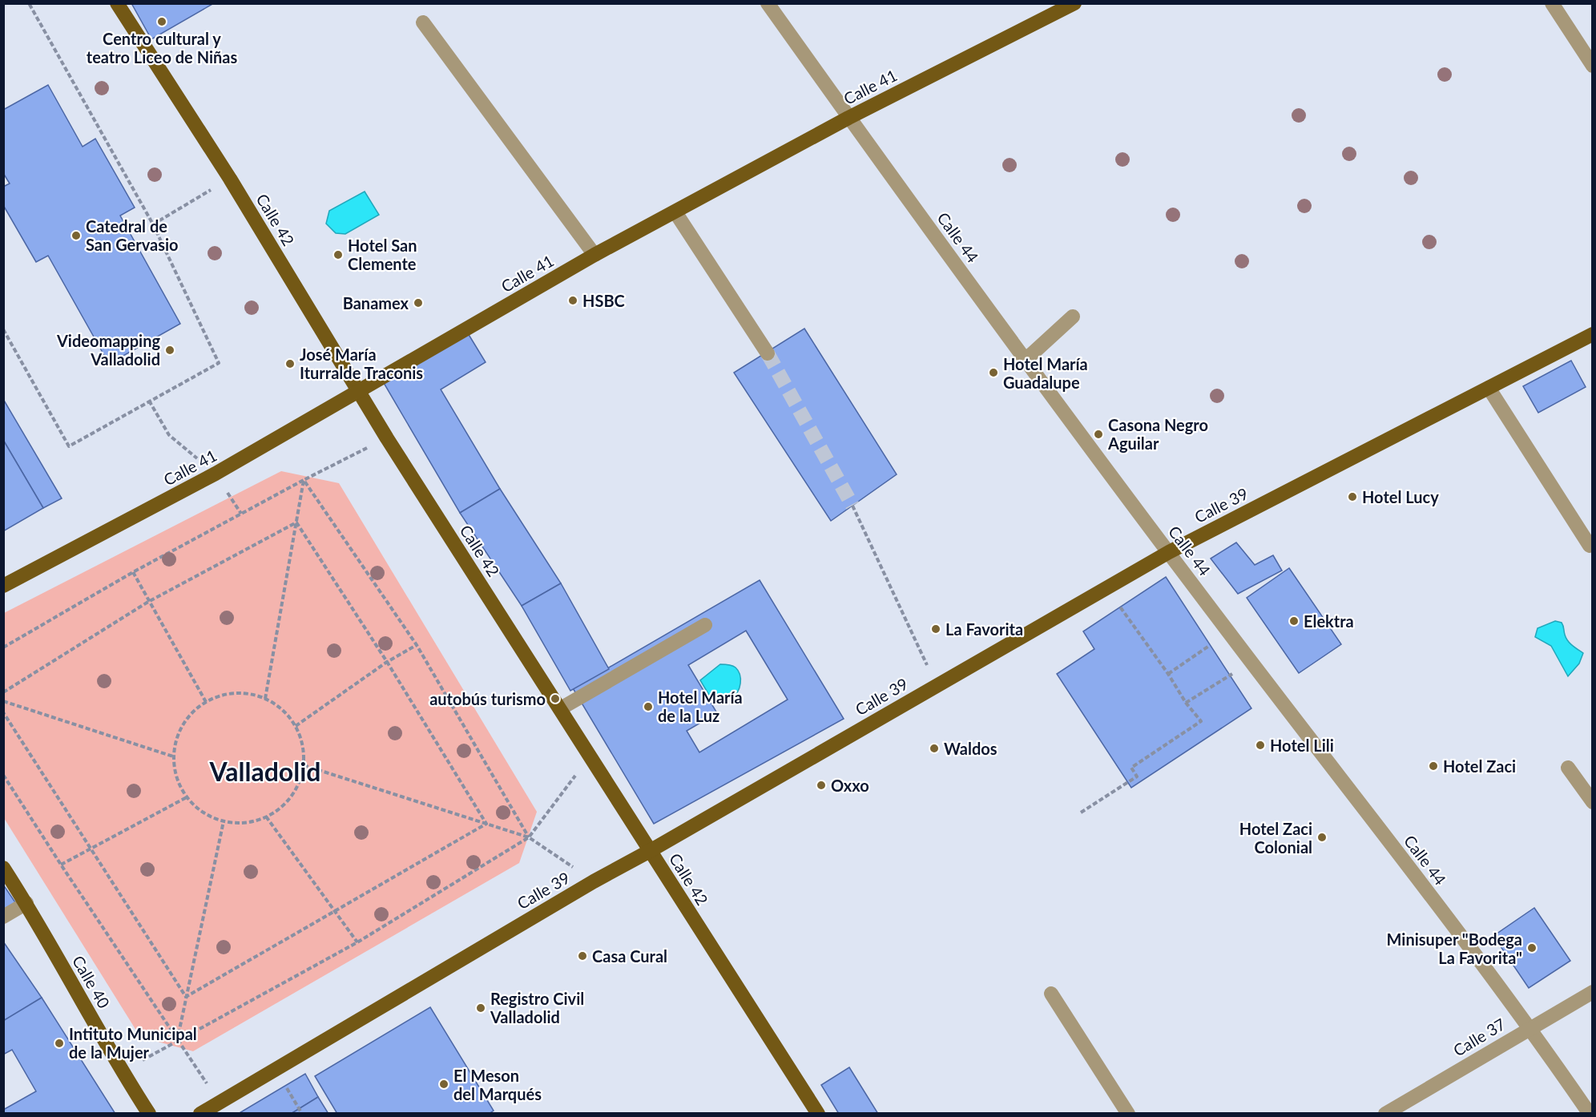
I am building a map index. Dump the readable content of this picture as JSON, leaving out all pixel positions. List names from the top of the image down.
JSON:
{
  "streets": {
    "main road": [
      "Calle 41",
      "Calle 42",
      "Calle 39",
      "Calle 40"
    ],
    "street": ["Calle 44", "Calle 37"]
  },
  "crossings": [
    ["Calle 41", "Calle 42"],
    ["Calle 41", "Calle 44"],
    ["Calle 42", "Calle 39"],
    ["Calle 44", "Calle 39"],
    ["Calle 44", "Calle 37"]
  ],
  "districts": ["Valladolid"],
  "places": [
    "Centro cultural y teatro Liceo de Niñas",
    "Catedral de San Gervasio",
    "Hotel San Clemente",
    "HSBC",
    "Banamex",
    "Videomapping Valladolid",
    "José María Iturralde Traconis",
    "Hotel María Guadalupe",
    "Casona Negro Aguilar",
    "Hotel Lucy",
    "Elektra",
    "La Favorita",
    "autobús turismo",
    "Hotel María de la Luz",
    "Hotel Lili",
    "Waldos",
    "Hotel Zaci",
    "Oxxo",
    "Hotel Zaci Colonial",
    "Minisuper \"Bodega La Favorita\"",
    "Casa Cural",
    "Registro Civil Valladolid",
    "Intituto Municipal de la Mujer",
    "El Meson del Marqués"
  ]
}
